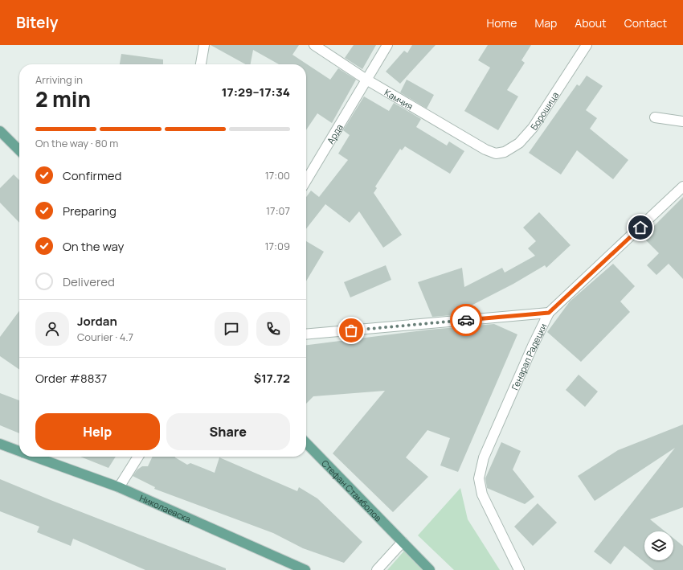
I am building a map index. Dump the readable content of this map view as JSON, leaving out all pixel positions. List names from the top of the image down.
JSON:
{
  "streets": {
    "main road": ["Стефан Стамболов", "Николаевска"],
    "street": [
      "Камчия",
      "Борошица",
      "Арда",
      "Генарал Радецки"
    ]
  },
  "crossings": [
    ["Камчия", "Борошица"],
    ["Камчия", "Арда"]
  ],
  "page": {
    "header": "Bitely",
    "nav": [
      "Home",
      "Map",
      "About",
      "Contact"
    ],
    "heading": ["2 min", "Arriving in", "17:29–17:34"],
    "panel": [
      "Jordan",
      "Courier · 4.7",
      "Order #8837",
      "$17.72"
    ],
    "bar": "On the way · 80 m",
    "list": [
      ["Confirmed", "17:00"],
      ["Preparing", "17:07"],
      ["On the way", "17:09"],
      "Delivered"
    ],
    "buttons": ["Help", "Share"]
  }
}
